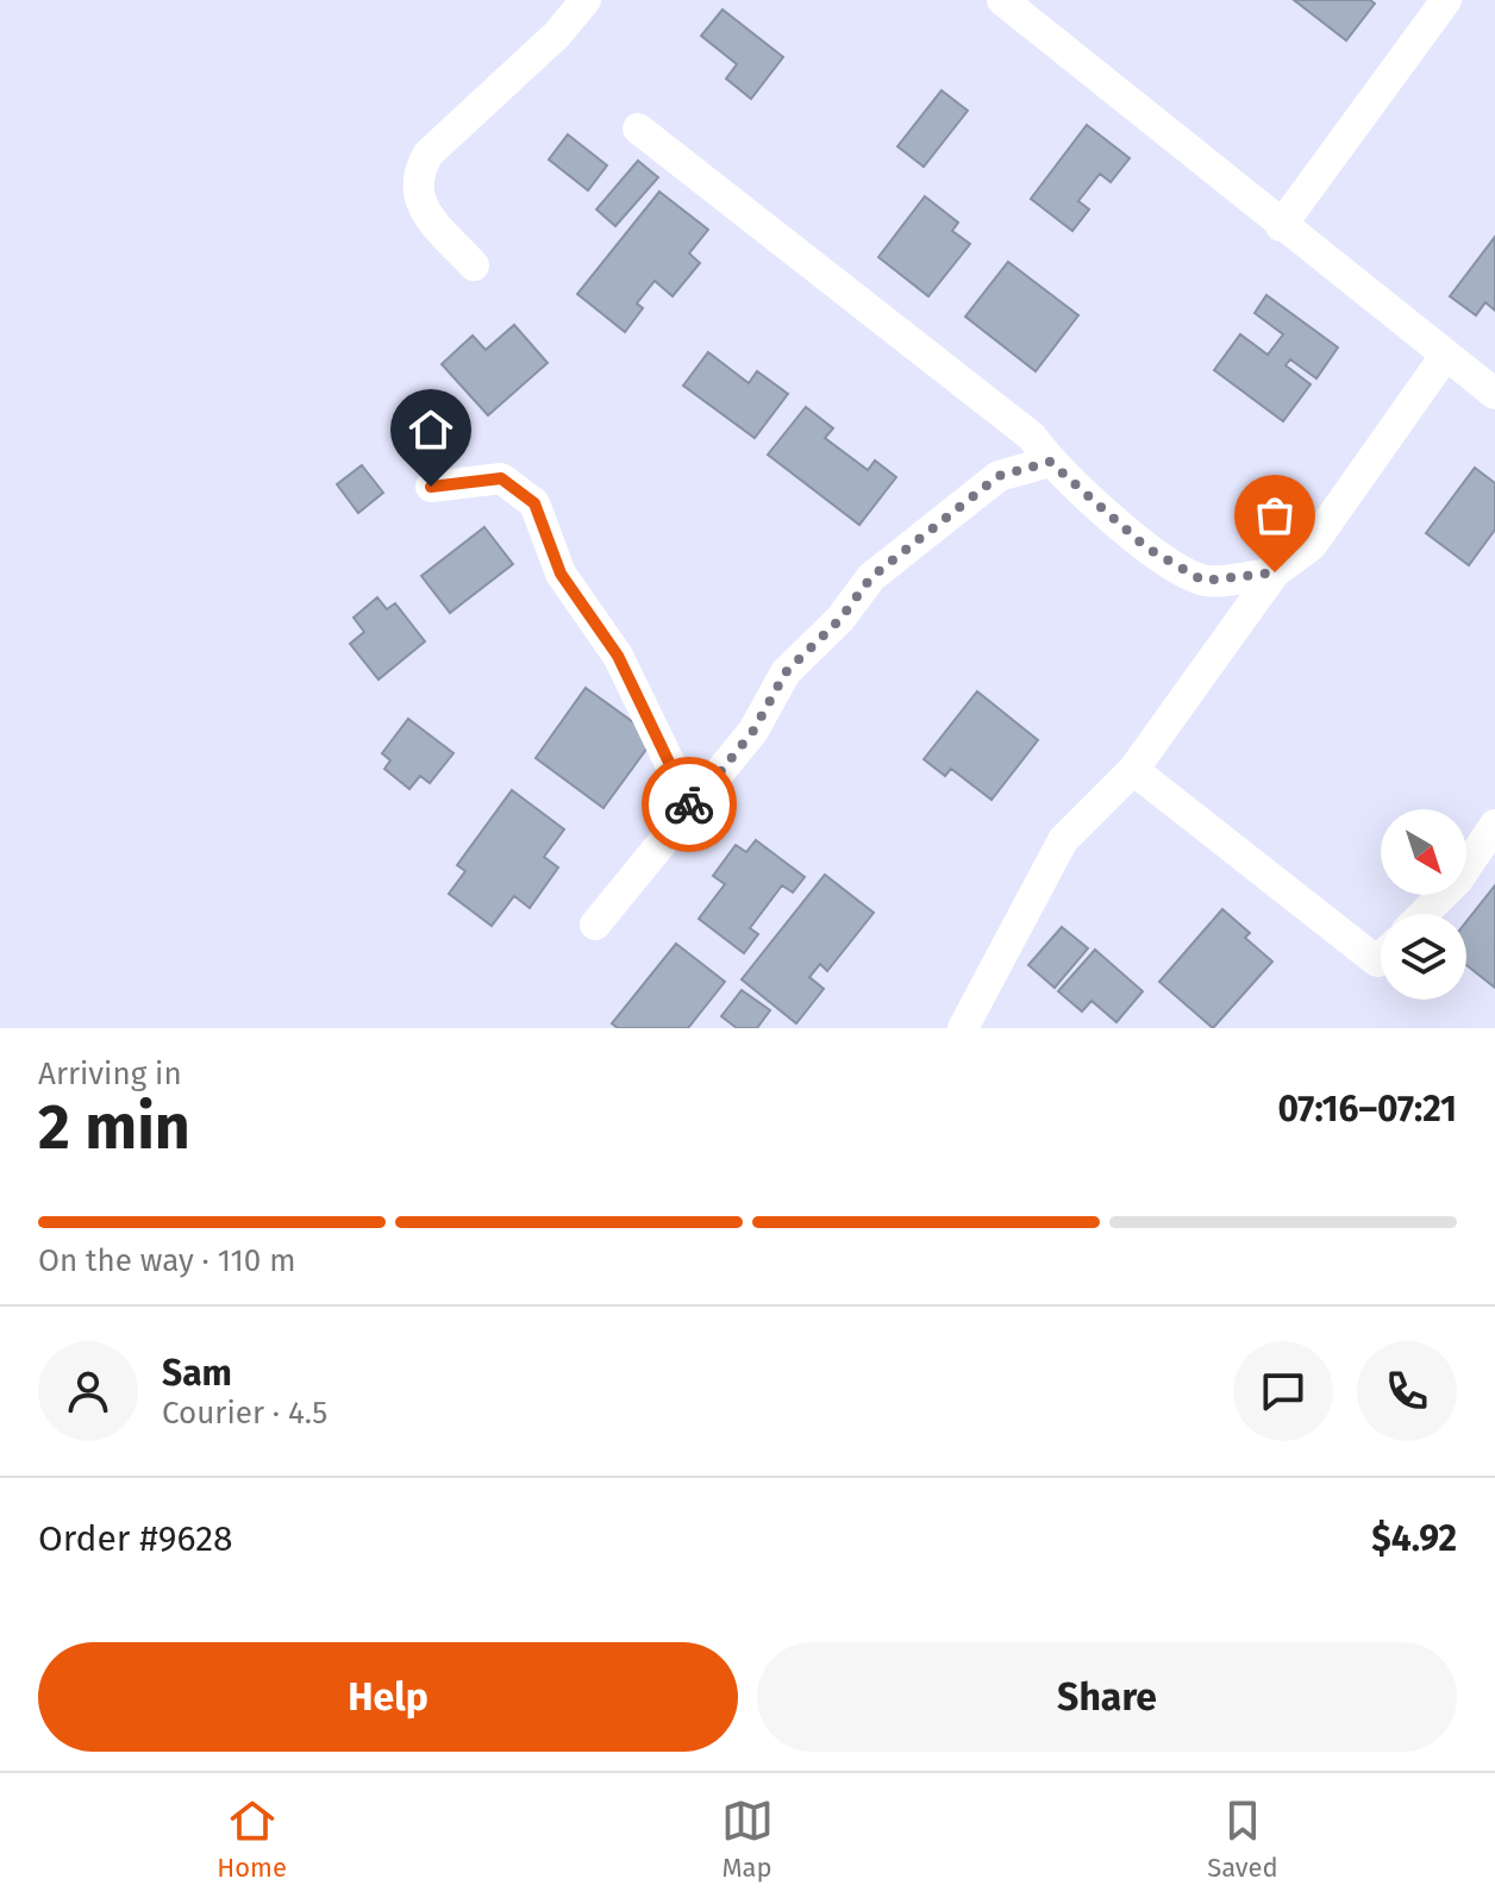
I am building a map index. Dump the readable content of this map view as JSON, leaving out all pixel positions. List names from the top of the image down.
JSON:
{
  "north": "bottom right",
  "page": {
    "heading": ["2 min", "Arriving in", "07:16–07:21"],
    "panel": [
      "Sam",
      "Courier · 4.5",
      "Order #9628",
      "$4.92"
    ],
    "bar": "On the way · 110 m",
    "buttons": ["Help", "Share"],
    "tabs": ["Home", "Map", "Saved"]
  }
}
